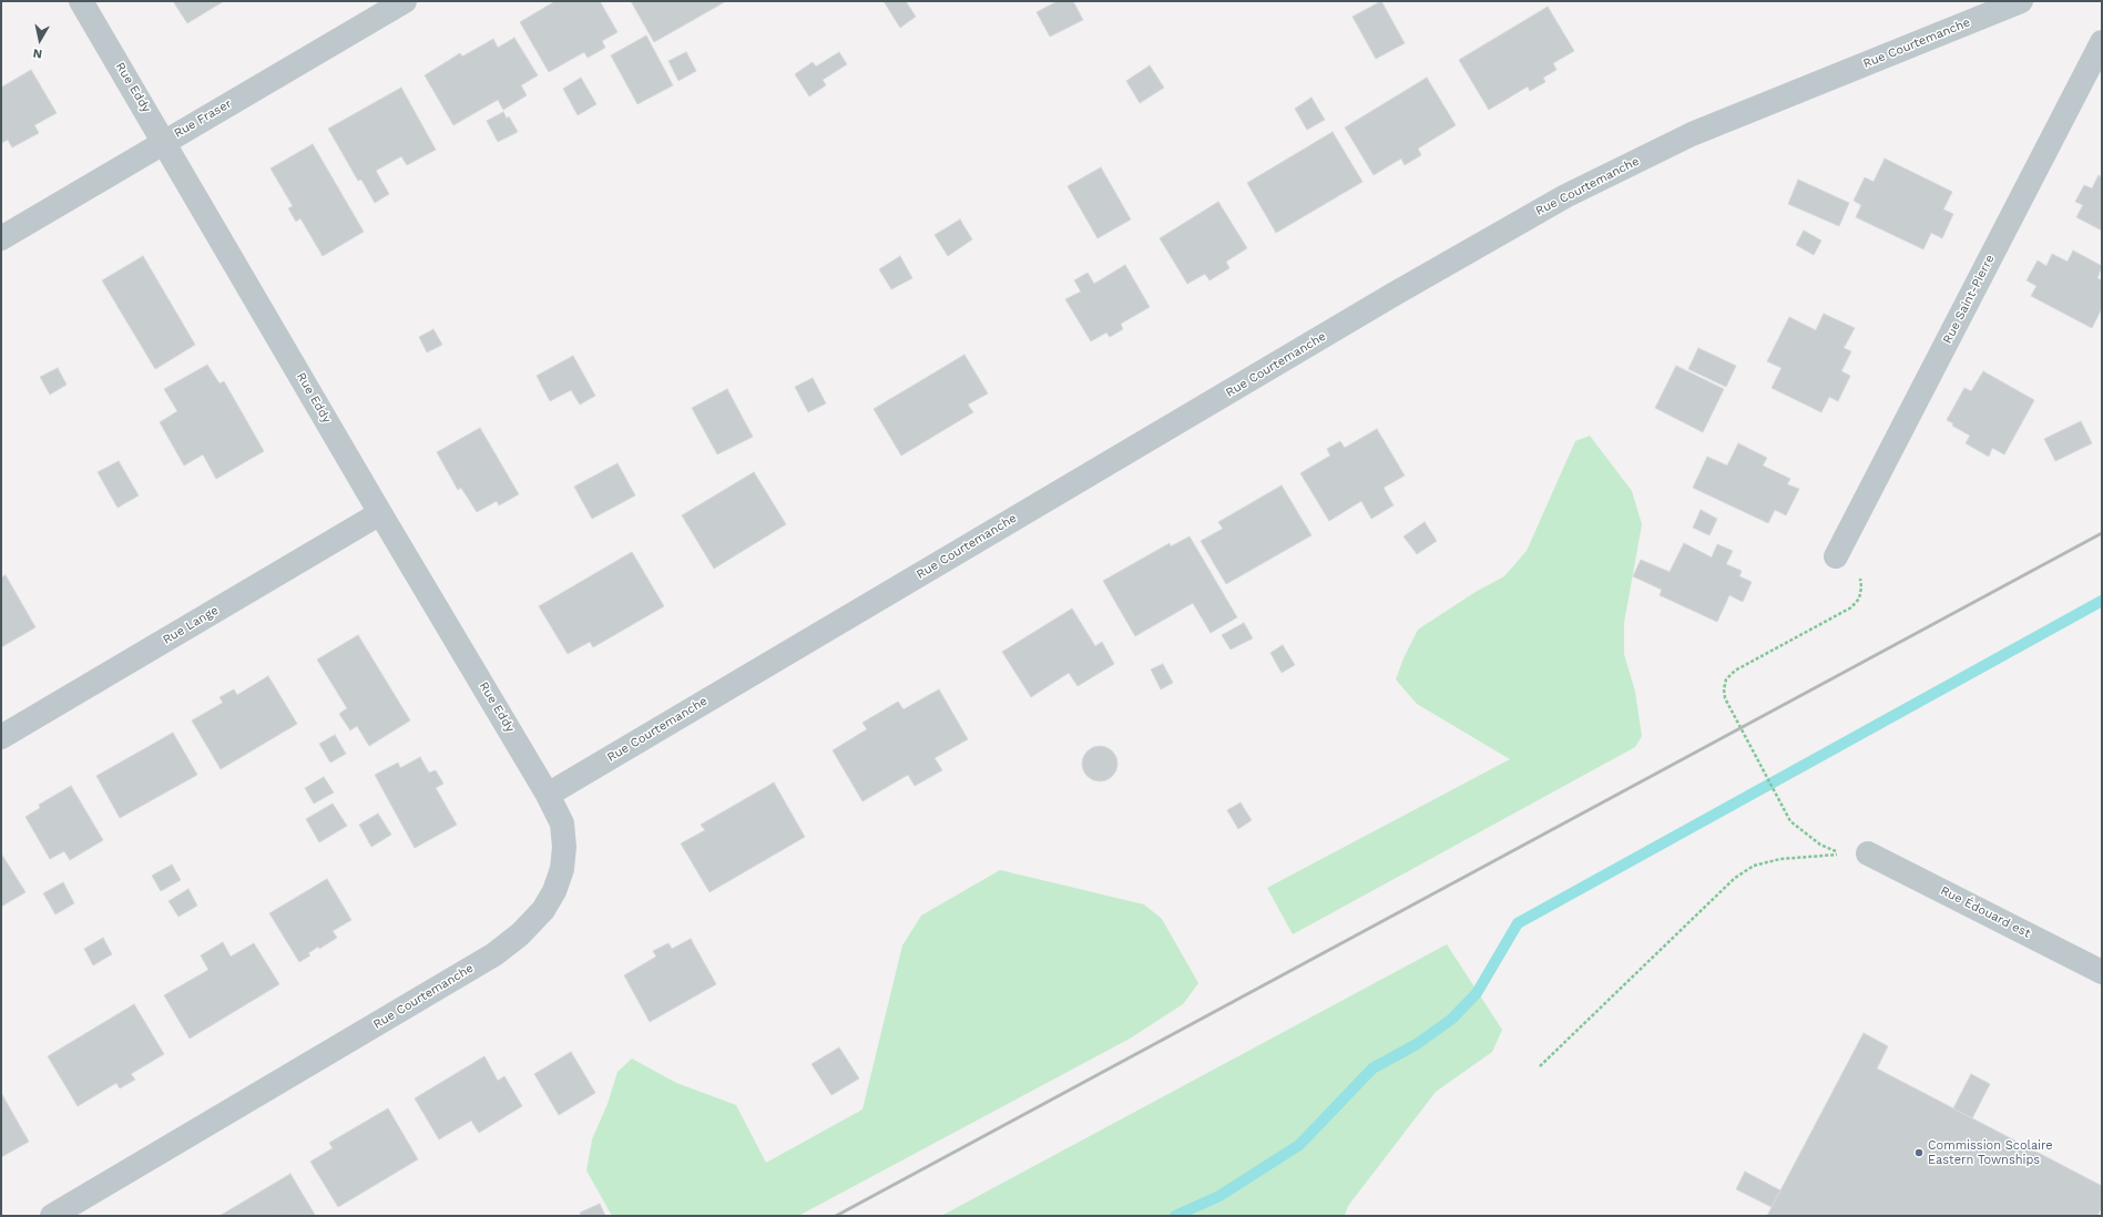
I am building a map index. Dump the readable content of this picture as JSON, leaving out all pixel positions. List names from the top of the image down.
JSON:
{
  "streets": {
    "street": [
      "Rue Courtemanche",
      "Rue Eddy",
      "Rue Fraser",
      "Rue Saint-Pierre",
      "Rue Lange",
      "Rue Édouard est"
    ]
  },
  "crossings": [
    ["Rue Courtemanche", "Rue Eddy"],
    ["Rue Eddy", "Rue Fraser"],
    ["Rue Eddy", "Rue Lange"]
  ],
  "places": ["Commission Scolaire Eastern Townships"],
  "north": "bottom"
}
